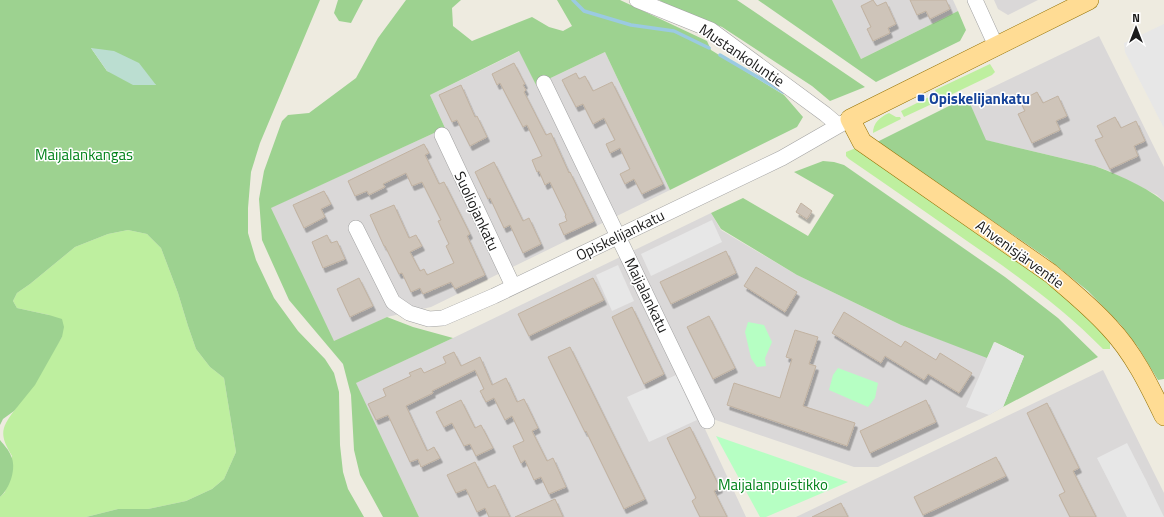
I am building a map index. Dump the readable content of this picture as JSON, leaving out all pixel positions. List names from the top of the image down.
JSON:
{
  "streets": {
    "main road": ["Opiskelijankatu", "Ahvenisjärventie"],
    "street": ["Mustankoluntie", "Suoliojankatu", "Maijalankatu"]
  },
  "crossings": [
    ["Mustankoluntie", "Opiskelijankatu"],
    ["Mustankoluntie", "Ahvenisjärventie"],
    ["Suoliojankatu", "Opiskelijankatu"],
    ["Opiskelijankatu", "Ahvenisjärventie"],
    ["Opiskelijankatu", "Maijalankatu"]
  ],
  "parks": ["Maijalankangas", "Maijalanpuistikko"],
  "places": {
    "transit": ["Opiskelijankatu"]
  },
  "north": "top"
}
